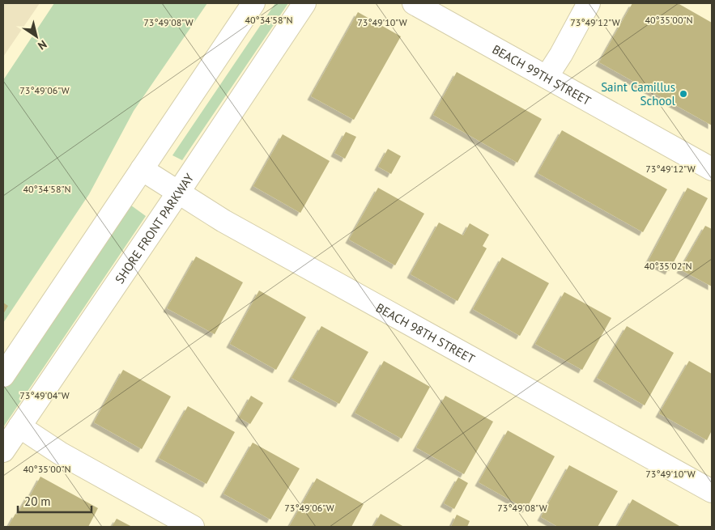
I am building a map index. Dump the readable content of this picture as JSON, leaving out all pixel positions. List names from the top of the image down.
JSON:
{
  "streets": {
    "street": ["BEACH 99TH STREET", "SHORE FRONT PARKWAY", "BEACH 98TH STREET"]
  },
  "crossings": [
    ["SHORE FRONT PARKWAY", "BEACH 98TH STREET"]
  ],
  "places": ["Saint Camillus School"],
  "scale_bar": "20 m",
  "north": "bottom right",
  "coordinates": [
    "40°34'58\"N",
    "40°35'00\"N",
    "73°49'08\"W",
    "73°49'10\"W",
    "73°49'12\"W",
    "73°49'06\"W",
    "40°35'02\"N",
    "73°49'04\"W"
  ]
}
